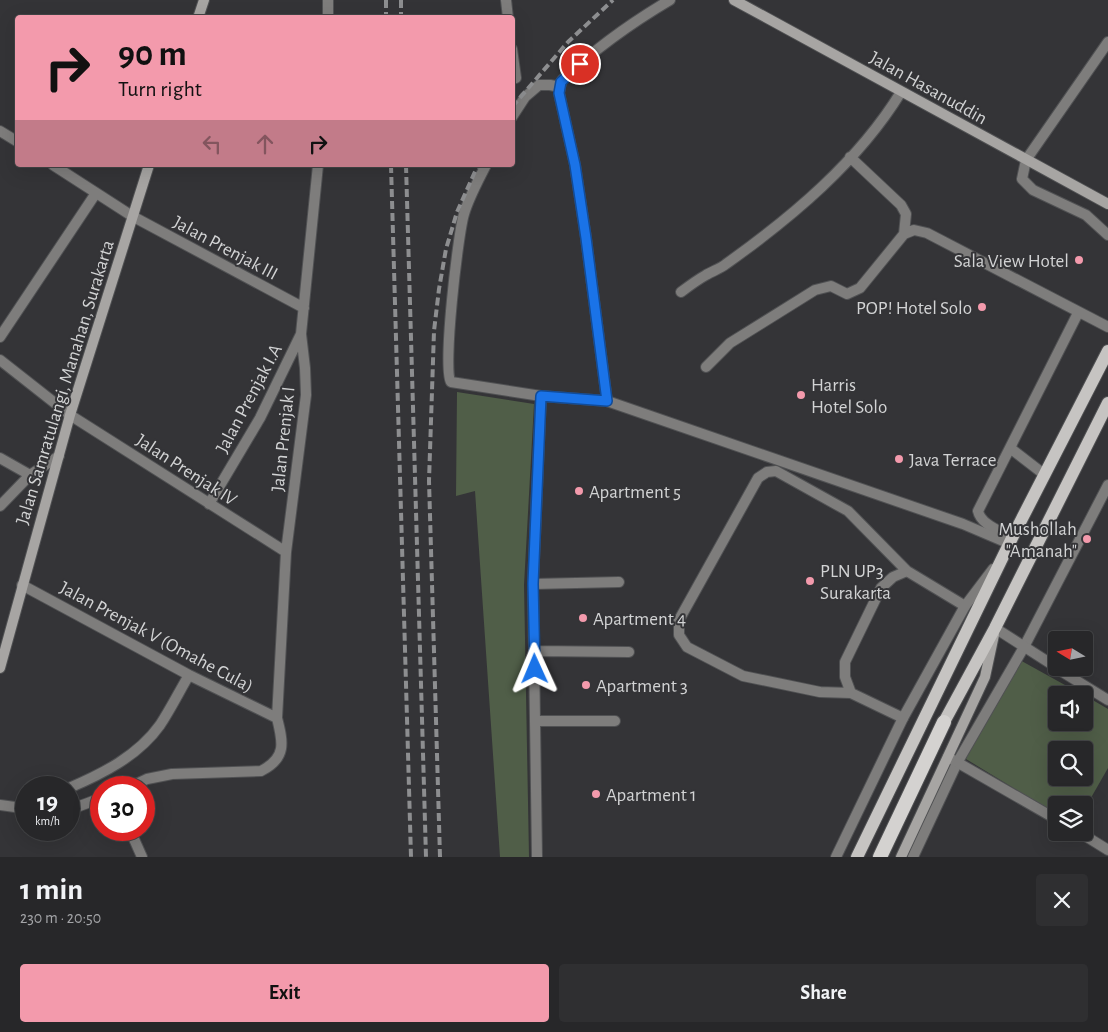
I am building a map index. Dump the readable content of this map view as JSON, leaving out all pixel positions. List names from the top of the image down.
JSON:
{
  "streets": {
    "main road": ["Jalan Hasanuddin", "Jalan Samratulangi, Manahan, Surakarta"],
    "street": [
      "Jalan Prenjak III",
      "Jalan Prenjak I.A",
      "Jalan Prenjak I",
      "Jalan Prenjak IV",
      "Jalan Prenjak V (Omahe Cula)"
    ]
  },
  "crossings": [
    ["Jalan Prenjak III", "Jalan Samratulangi, Manahan, Surakarta"],
    ["Jalan Prenjak III", "Jalan Prenjak I"],
    ["Jalan Samratulangi, Manahan, Surakarta", "Jalan Prenjak IV"],
    ["Jalan Samratulangi, Manahan, Surakarta", "Jalan Prenjak V (Omahe Cula)"],
    ["Jalan Prenjak I.A", "Jalan Prenjak I"],
    ["Jalan Prenjak I.A", "Jalan Prenjak IV"],
    ["Jalan Prenjak I", "Jalan Prenjak IV"],
    ["Jalan Prenjak I", "Jalan Prenjak V (Omahe Cula)"]
  ],
  "places": [
    "Sala View Hotel",
    "POP! Hotel Solo",
    "Harris Hotel Solo",
    "Java Terrace",
    "Apartment 5",
    "Mushollah \"Amanah\"",
    "PLN UP3 Surakarta",
    "Apartment 4",
    "Apartment 3",
    "Apartment 1"
  ],
  "north": "left",
  "page": {
    "turn": ["90 m", "Turn right"],
    "speed": "19 km/h",
    "limit": "30",
    "heading": ["1 min", "230 m · 20:50"],
    "buttons": ["Exit", "Share"]
  }
}
